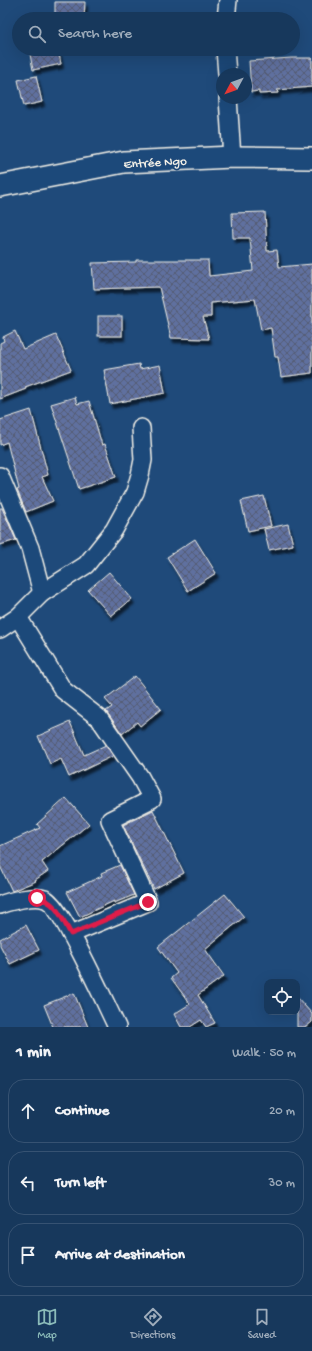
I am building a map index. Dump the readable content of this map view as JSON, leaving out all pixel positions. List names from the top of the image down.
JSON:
{
  "streets": {
    "street": ["Entrée Ngo"]
  },
  "north": "bottom left",
  "page": {
    "search": "Search here",
    "heading": ["1 min", "Walk · 50 m"],
    "list": [
      ["Continue", "20 m"],
      ["Turn left", "30 m"],
      "Arrive at destination"
    ],
    "nav": ["Map", "Directions", "Saved"]
  }
}
